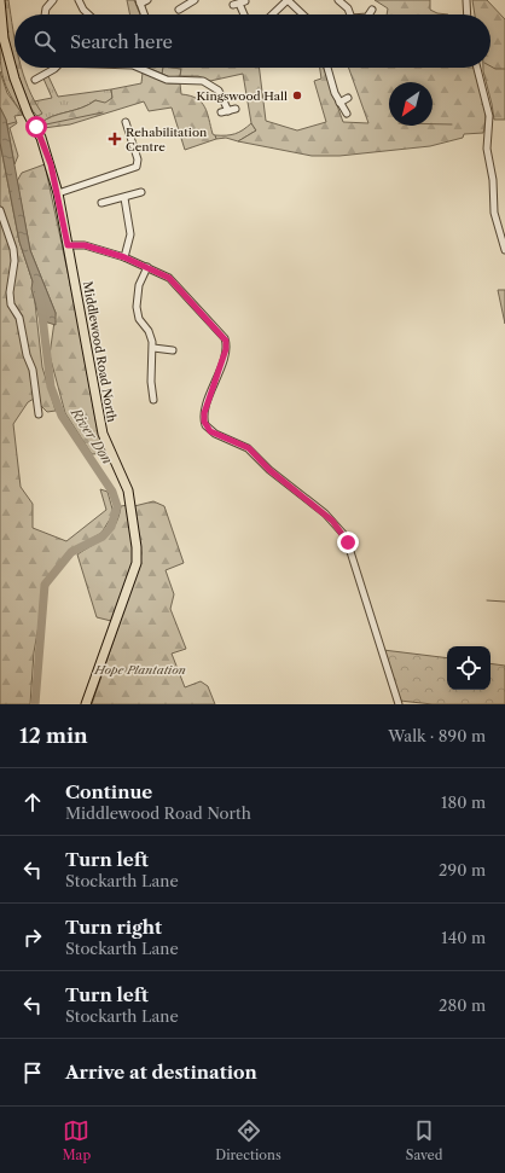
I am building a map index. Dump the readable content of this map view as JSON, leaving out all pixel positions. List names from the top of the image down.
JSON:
{
  "streets": {
    "main road": ["Middlewood Road North"]
  },
  "water": ["River Don"],
  "parks": ["Hope Plantation"],
  "places": {
    "other": ["Kingswood Hall"],
    "health": ["Rehabilitation Centre"]
  },
  "north": "bottom left",
  "page": {
    "search": "Search here",
    "heading": ["12 min", "Walk · 890 m"],
    "list": [
      ["Continue", "Middlewood Road North", "180 m"],
      ["Turn left", "Stockarth Lane", "290 m"],
      ["Turn right", "Stockarth Lane", "140 m"],
      ["Turn left", "Stockarth Lane", "280 m"],
      "Arrive at destination"
    ],
    "nav": ["Map", "Directions", "Saved"]
  }
}
